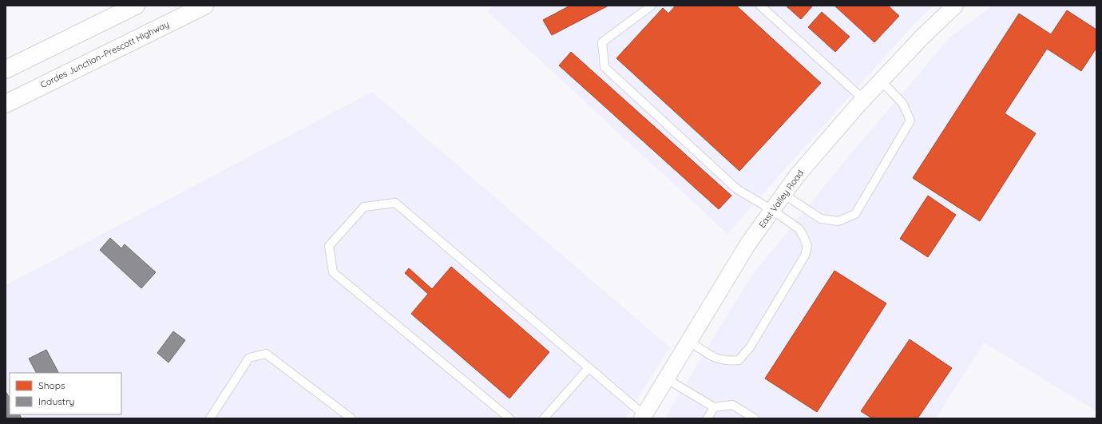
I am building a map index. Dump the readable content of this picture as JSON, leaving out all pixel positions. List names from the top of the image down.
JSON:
{
  "streets": {
    "main road": ["Cordes Junction–Prescott Highway"],
    "street": ["East Valley Road"]
  },
  "legend": ["Shops", "Industry"]
}
